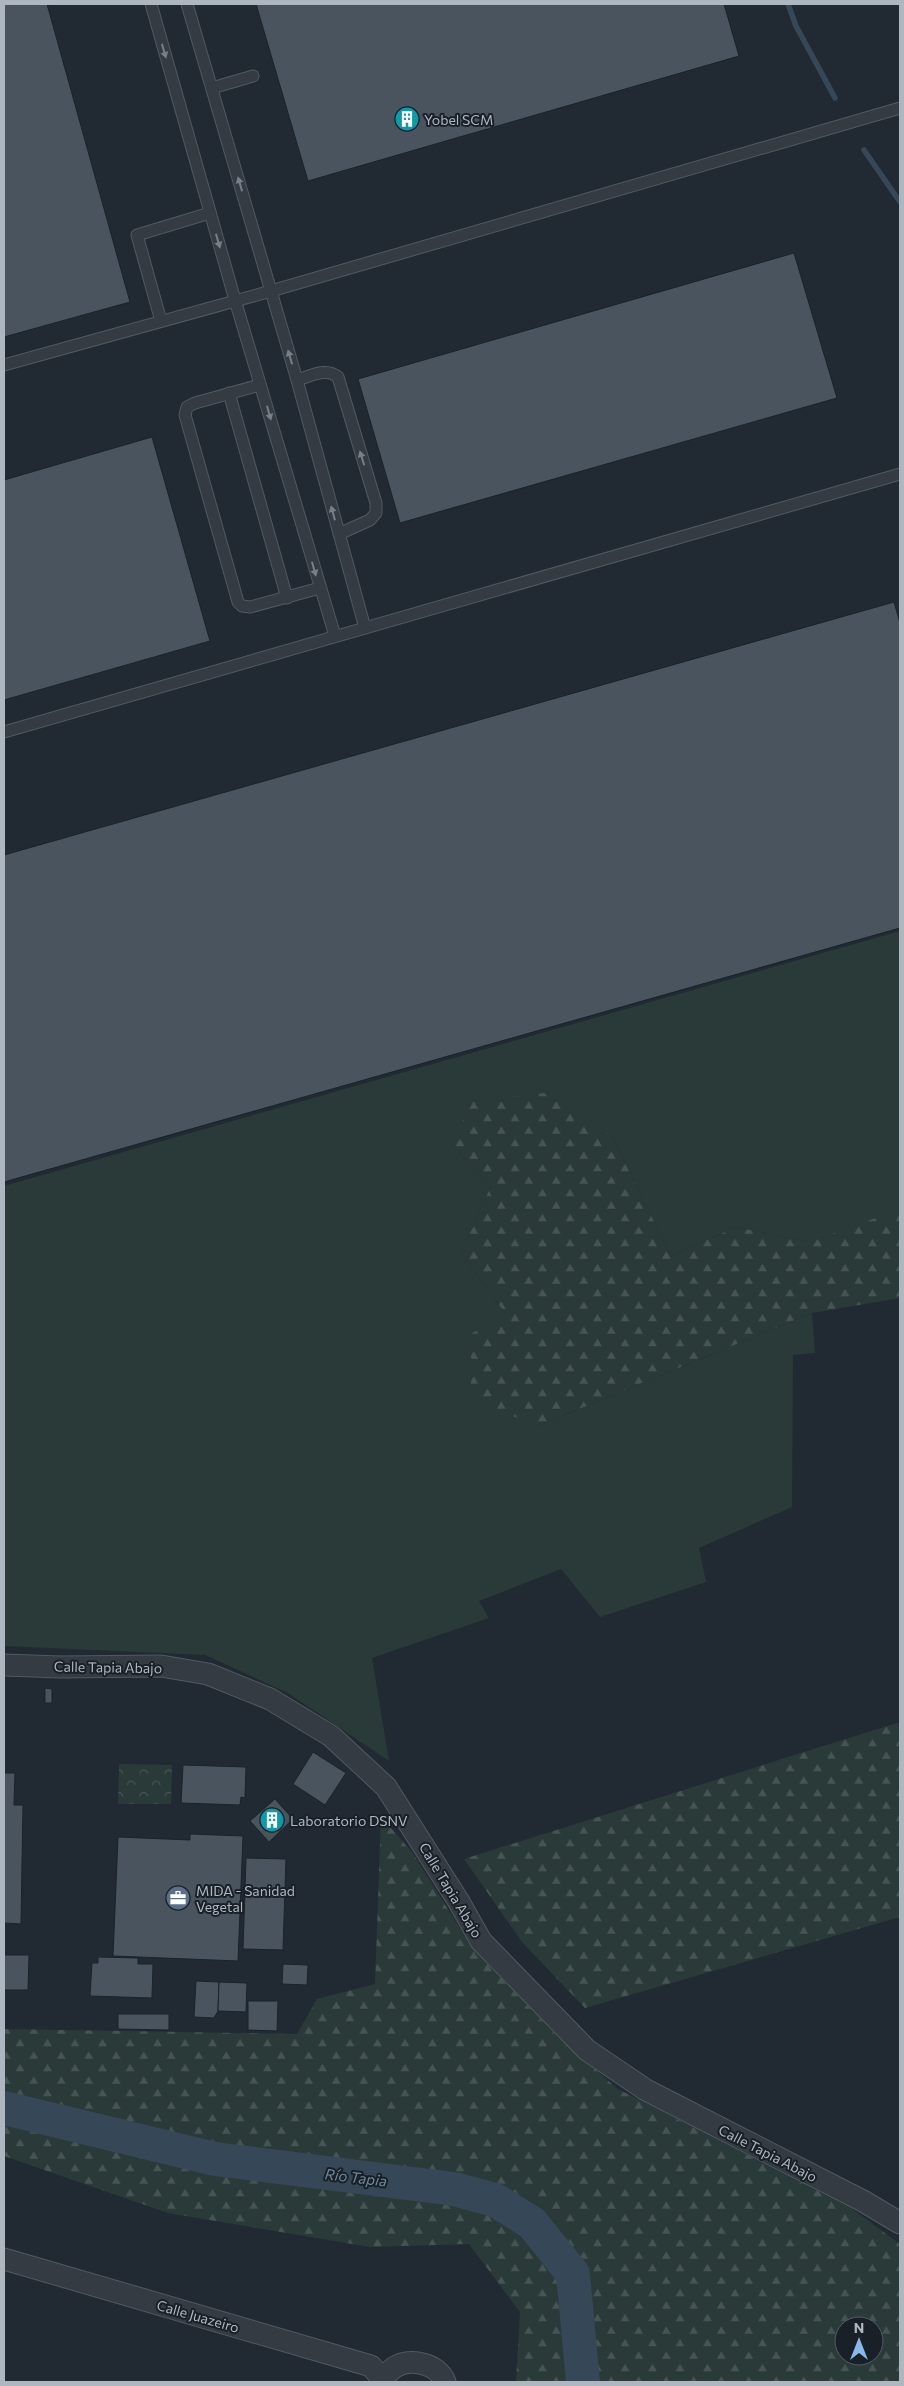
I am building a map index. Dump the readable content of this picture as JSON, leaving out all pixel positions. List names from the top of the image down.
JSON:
{
  "streets": {
    "street": ["Calle Tapia Abajo", "Calle Juazeiro"]
  },
  "water": ["Río Tapia"],
  "places": {
    "building": ["Yobel SCM", "Laboratorio DSNV"],
    "office": ["MIDA - Sanidad Vegetal"]
  },
  "north": "top"
}
